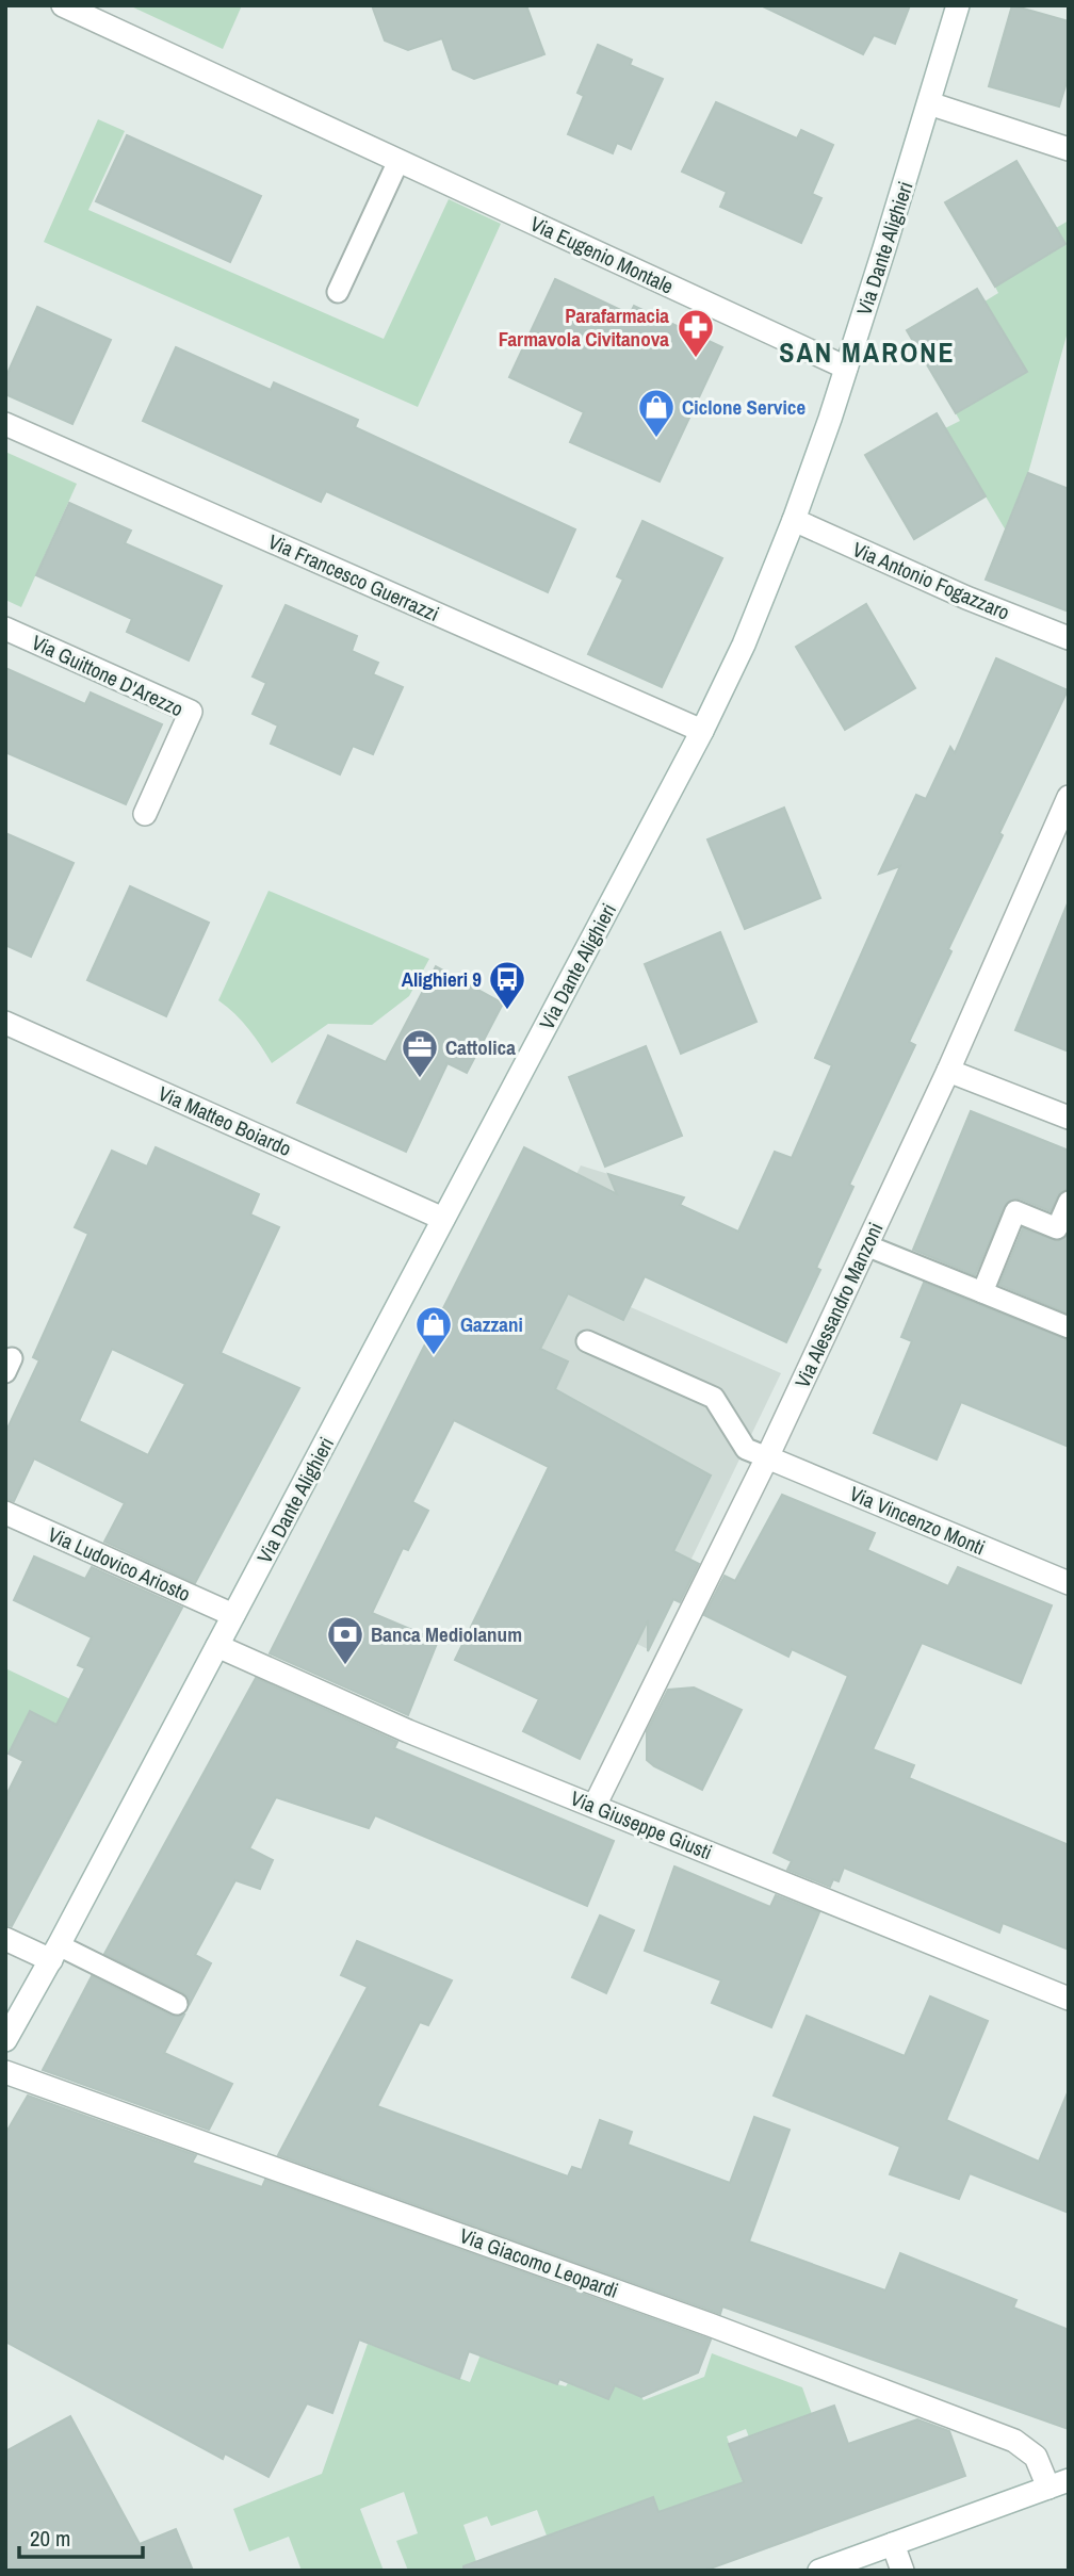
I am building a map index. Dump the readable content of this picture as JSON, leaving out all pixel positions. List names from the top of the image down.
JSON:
{
  "streets": {
    "street": [
      "Via Dante Alighieri",
      "Via Eugenio Montale",
      "Via Francesco Guerrazzi",
      "Via Antonio Fogazzaro",
      "Via Guittone D'Arezzo",
      "Via Matteo Boiardo",
      "Via Alessandro Manzoni",
      "Via Vincenzo Monti",
      "Via Ludovico Ariosto",
      "Via Giuseppe Giusti",
      "Via Giacomo Leopardi"
    ]
  },
  "crossings": [
    ["Via Dante Alighieri", "Via Eugenio Montale"],
    ["Via Dante Alighieri", "Via Francesco Guerrazzi"],
    ["Via Dante Alighieri", "Via Antonio Fogazzaro"],
    ["Via Dante Alighieri", "Via Matteo Boiardo"],
    ["Via Dante Alighieri", "Via Ludovico Ariosto"],
    ["Via Dante Alighieri", "Via Giuseppe Giusti"],
    ["Via Alessandro Manzoni", "Via Vincenzo Monti"],
    ["Via Alessandro Manzoni", "Via Giuseppe Giusti"]
  ],
  "districts": ["SAN MARONE"],
  "places": {
    "pharmacy": ["Parafarmacia Farmavola Civitanova"],
    "shop": ["Ciclone Service", "Gazzani"],
    "bus stop": ["Alighieri 9"],
    "office": ["Cattolica"],
    "bank": ["Banca Mediolanum"]
  },
  "scale_bar": "20 m"
}
